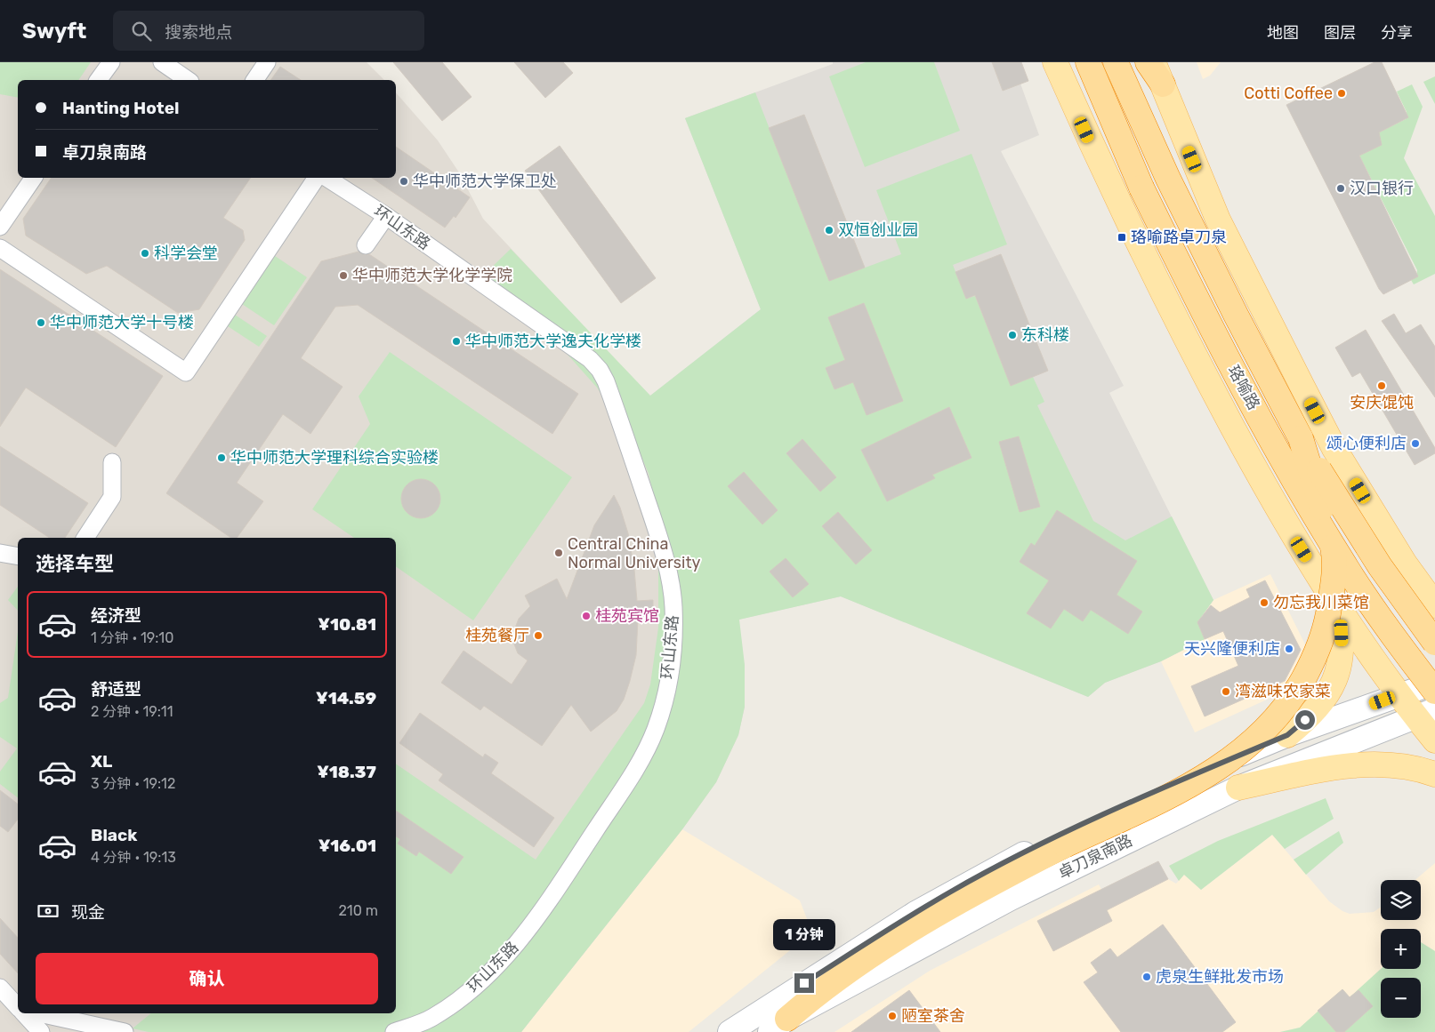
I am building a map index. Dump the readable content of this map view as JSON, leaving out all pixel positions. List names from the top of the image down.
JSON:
{
  "streets": {
    "highway": ["珞喻路"],
    "main road": ["卓刀泉南路"],
    "street": ["环山东路"]
  },
  "places": {
    "other": [
      "Cotti Coffee",
      "华中师范大学保卫处",
      "汉口银行",
      "双恒创业园",
      "科学会堂",
      "华中师范大学化学学院",
      "华中师范大学十号楼",
      "东科楼",
      "华中师范大学逸夫化学楼",
      "安庆馄饨",
      "颂心便利店",
      "华中师范大学理科综合实验楼",
      "Central China Normal University",
      "勿忘我川菜馆",
      "桂苑宾馆",
      "桂苑餐厅",
      "天兴隆便利店",
      "湾滋味农家菜",
      "虎泉生鲜批发市场",
      "陋室茶舍"
    ],
    "transit": ["珞喻路卓刀泉"]
  },
  "page": {
    "header": "Swyft",
    "search": "搜索地点",
    "nav": ["地图", "图层", "分享"],
    "banner": ["Hanting Hotel", "卓刀泉南路"],
    "heading": "选择车型",
    "list": [
      {
        "name": "经济型",
        "note": "1 分钟 · 19:10",
        "value": "¥10.81"
      },
      {
        "name": "舒适型",
        "note": "2 分钟 · 19:11",
        "value": "¥14.59"
      },
      {
        "name": "XL",
        "note": "3 分钟 · 19:12",
        "value": "¥18.37"
      },
      {
        "name": "Black",
        "note": "4 分钟 · 19:13",
        "value": "¥16.01"
      }
    ],
    "map_buttons": ["+", "−"],
    "pay": ["现金", "210 m"],
    "bubble": "1 分钟",
    "buttons": "确认"
  }
}
